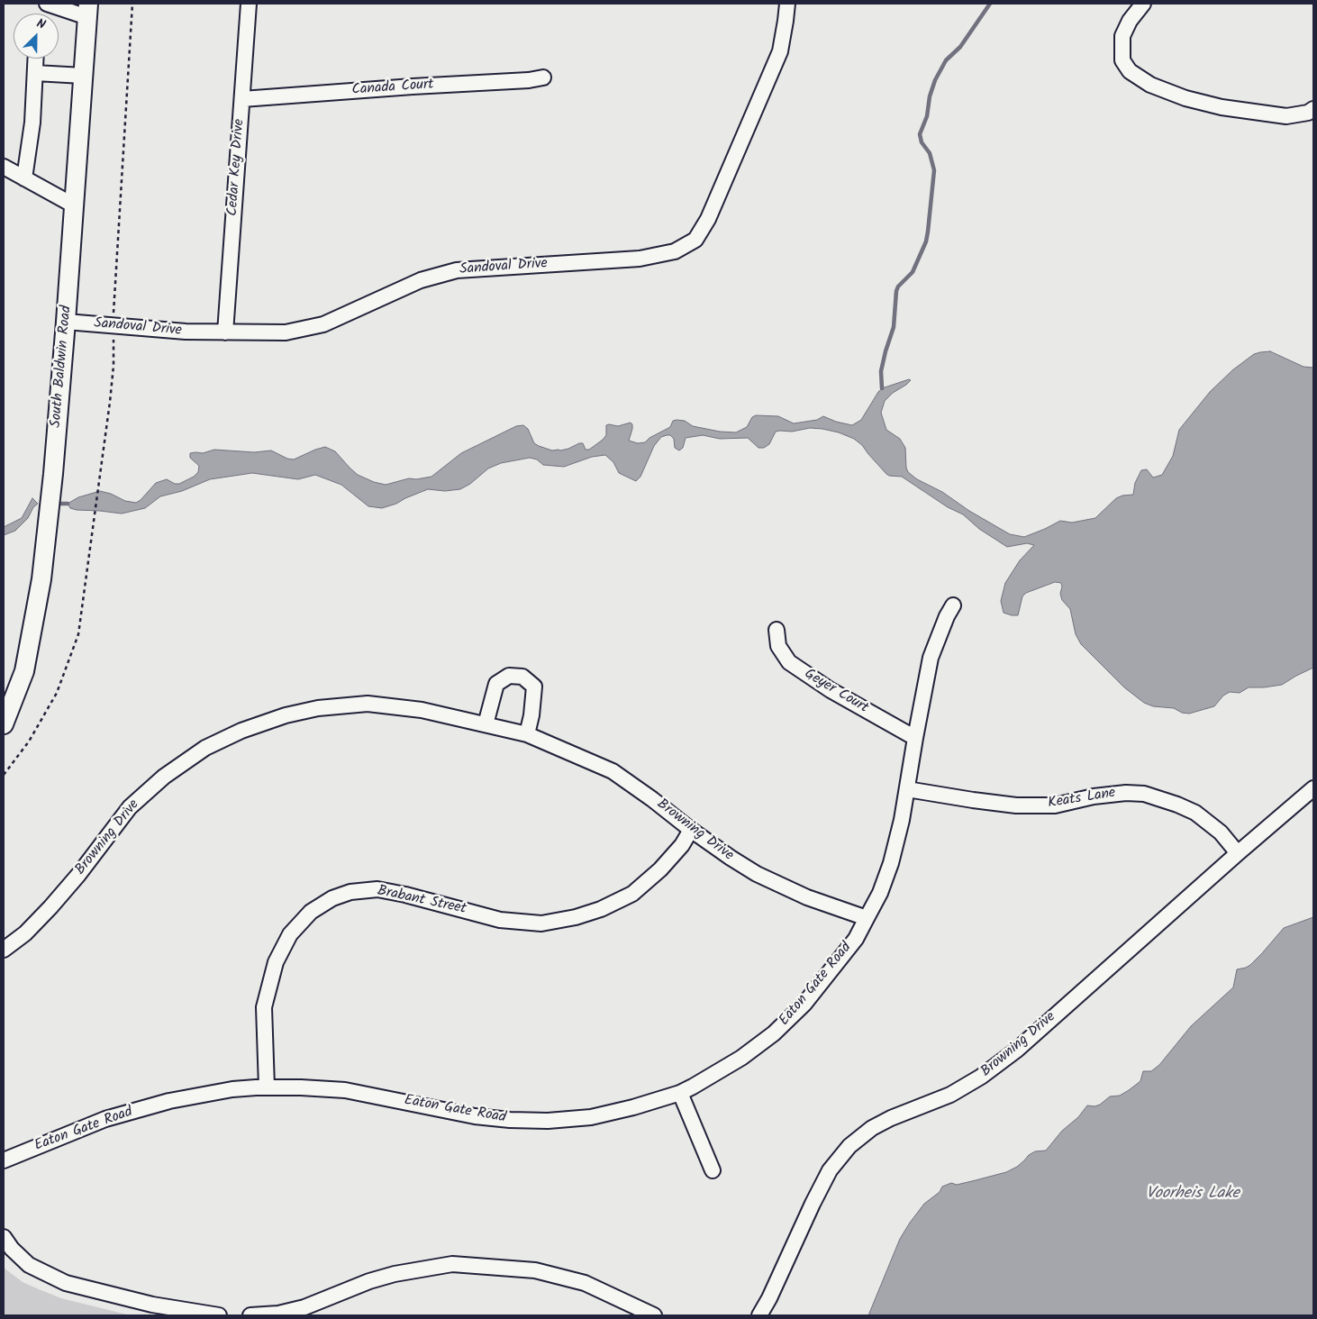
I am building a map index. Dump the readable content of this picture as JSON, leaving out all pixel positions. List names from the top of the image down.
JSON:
{
  "streets": {
    "main road": ["South Baldwin Road"],
    "street": [
      "Canada Court",
      "Cedar Key Drive",
      "Sandoval Drive",
      "Geyer Court",
      "Keats Lane",
      "Browning Drive",
      "Brabant Street",
      "Eaton Gate Road"
    ]
  },
  "crossings": [
    ["Canada Court", "Cedar Key Drive"],
    ["Cedar Key Drive", "Sandoval Drive"],
    ["Sandoval Drive", "South Baldwin Road"],
    ["Geyer Court", "Eaton Gate Road"],
    ["Keats Lane", "Browning Drive"],
    ["Keats Lane", "Eaton Gate Road"],
    ["Browning Drive", "Brabant Street"],
    ["Browning Drive", "Eaton Gate Road"],
    ["Brabant Street", "Eaton Gate Road"]
  ],
  "water": ["Voorheis Lake"],
  "north": "top right"
}
